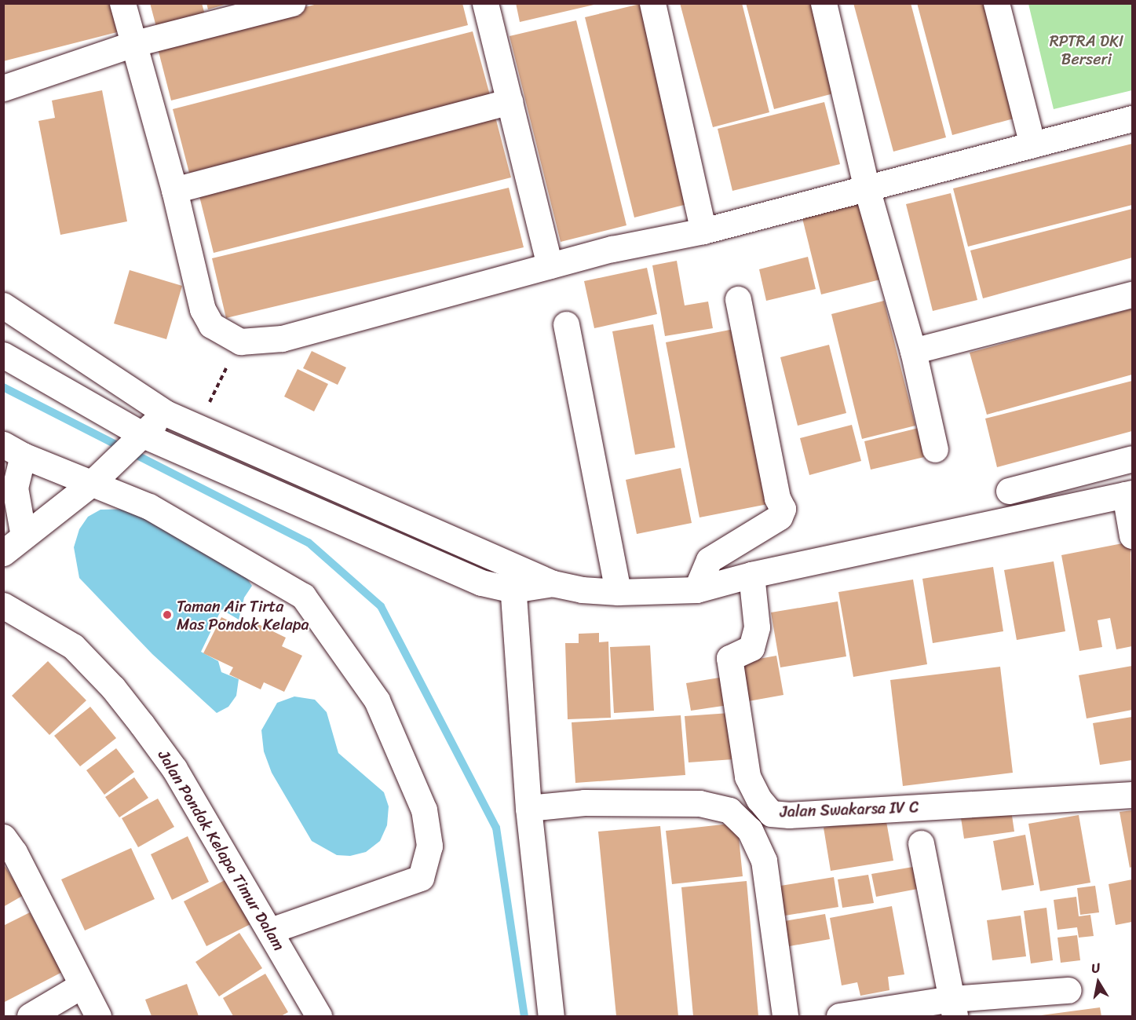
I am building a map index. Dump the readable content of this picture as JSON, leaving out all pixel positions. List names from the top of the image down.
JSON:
{
  "streets": {
    "street": ["Jalan Swakarsa IV C", "Jalan Pondok Kelapa Timur Dalam"]
  },
  "parks": ["RPTRA DKI Berseri"],
  "places": ["Taman Air Tirta Mas Pondok Kelapa"],
  "north": "top"
}
